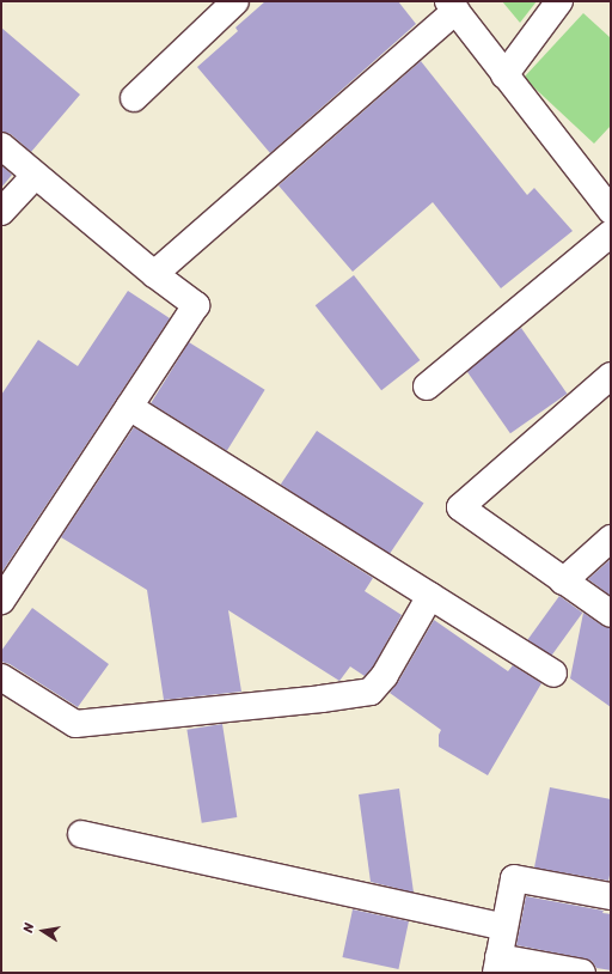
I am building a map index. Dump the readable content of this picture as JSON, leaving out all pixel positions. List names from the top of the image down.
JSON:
{
  "north": "left"
}
